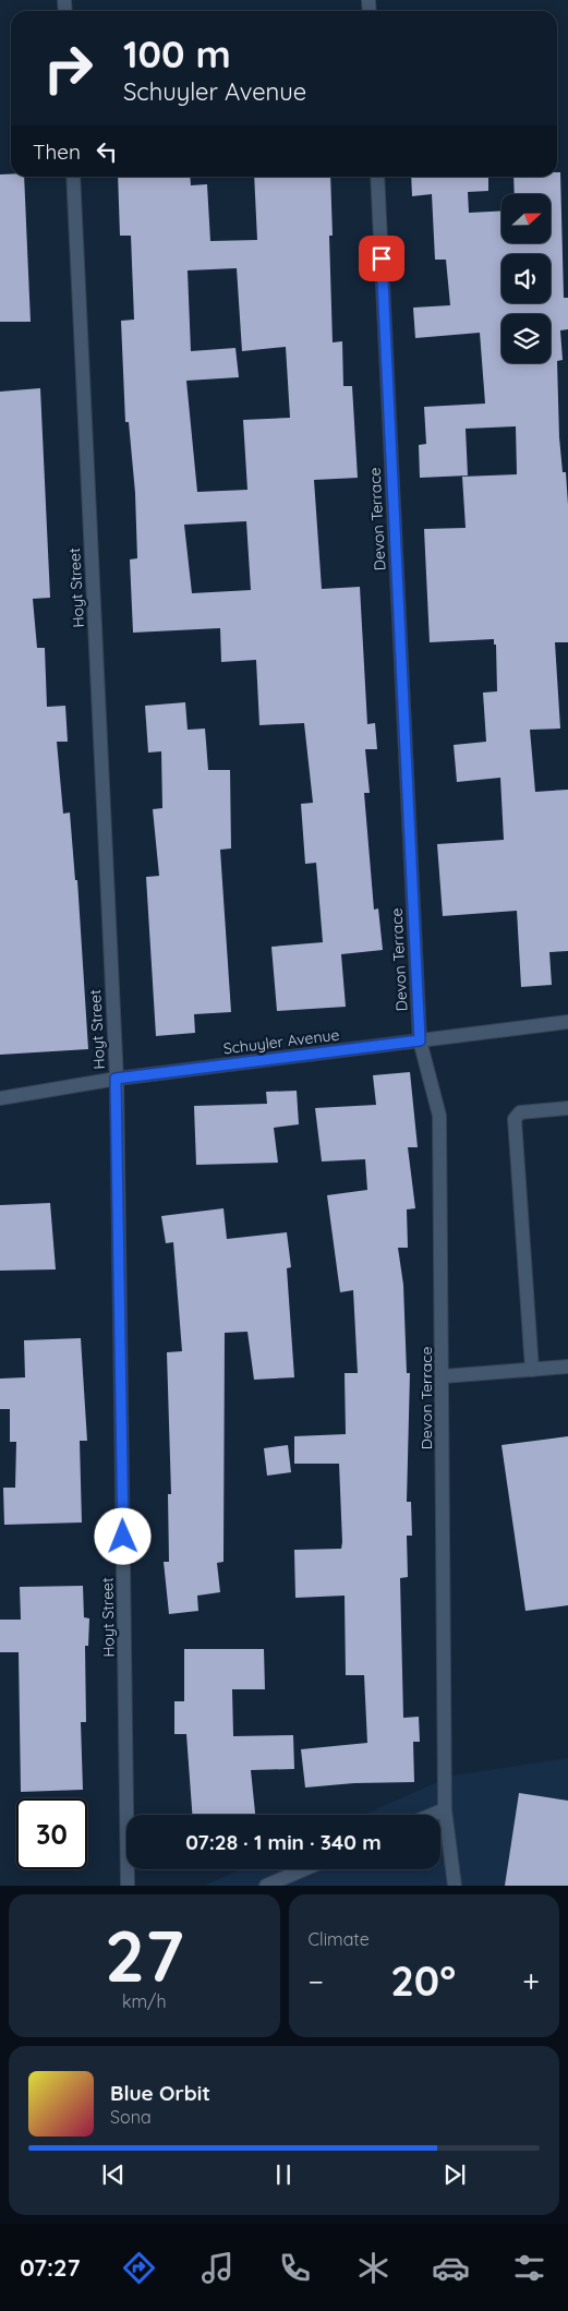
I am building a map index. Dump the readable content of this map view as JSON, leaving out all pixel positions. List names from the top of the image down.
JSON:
{
  "streets": {
    "street": ["Devon Terrace", "Hoyt Street", "Schuyler Avenue"]
  },
  "crossings": [
    ["Devon Terrace", "Schuyler Avenue"],
    ["Hoyt Street", "Schuyler Avenue"]
  ],
  "north": "right",
  "page": {
    "turn": ["100 m", "Schuyler Avenue"],
    "then": "Then",
    "limit": "30",
    "trip": "07:28 · 1 min · 340 m",
    "tile": [
      ["27", "km/h"],
      "Climate"
    ],
    "heat": ["−", "20°", "+"],
    "song": ["Blue Orbit", "Sona"],
    "tabs": "07:27"
  }
}
